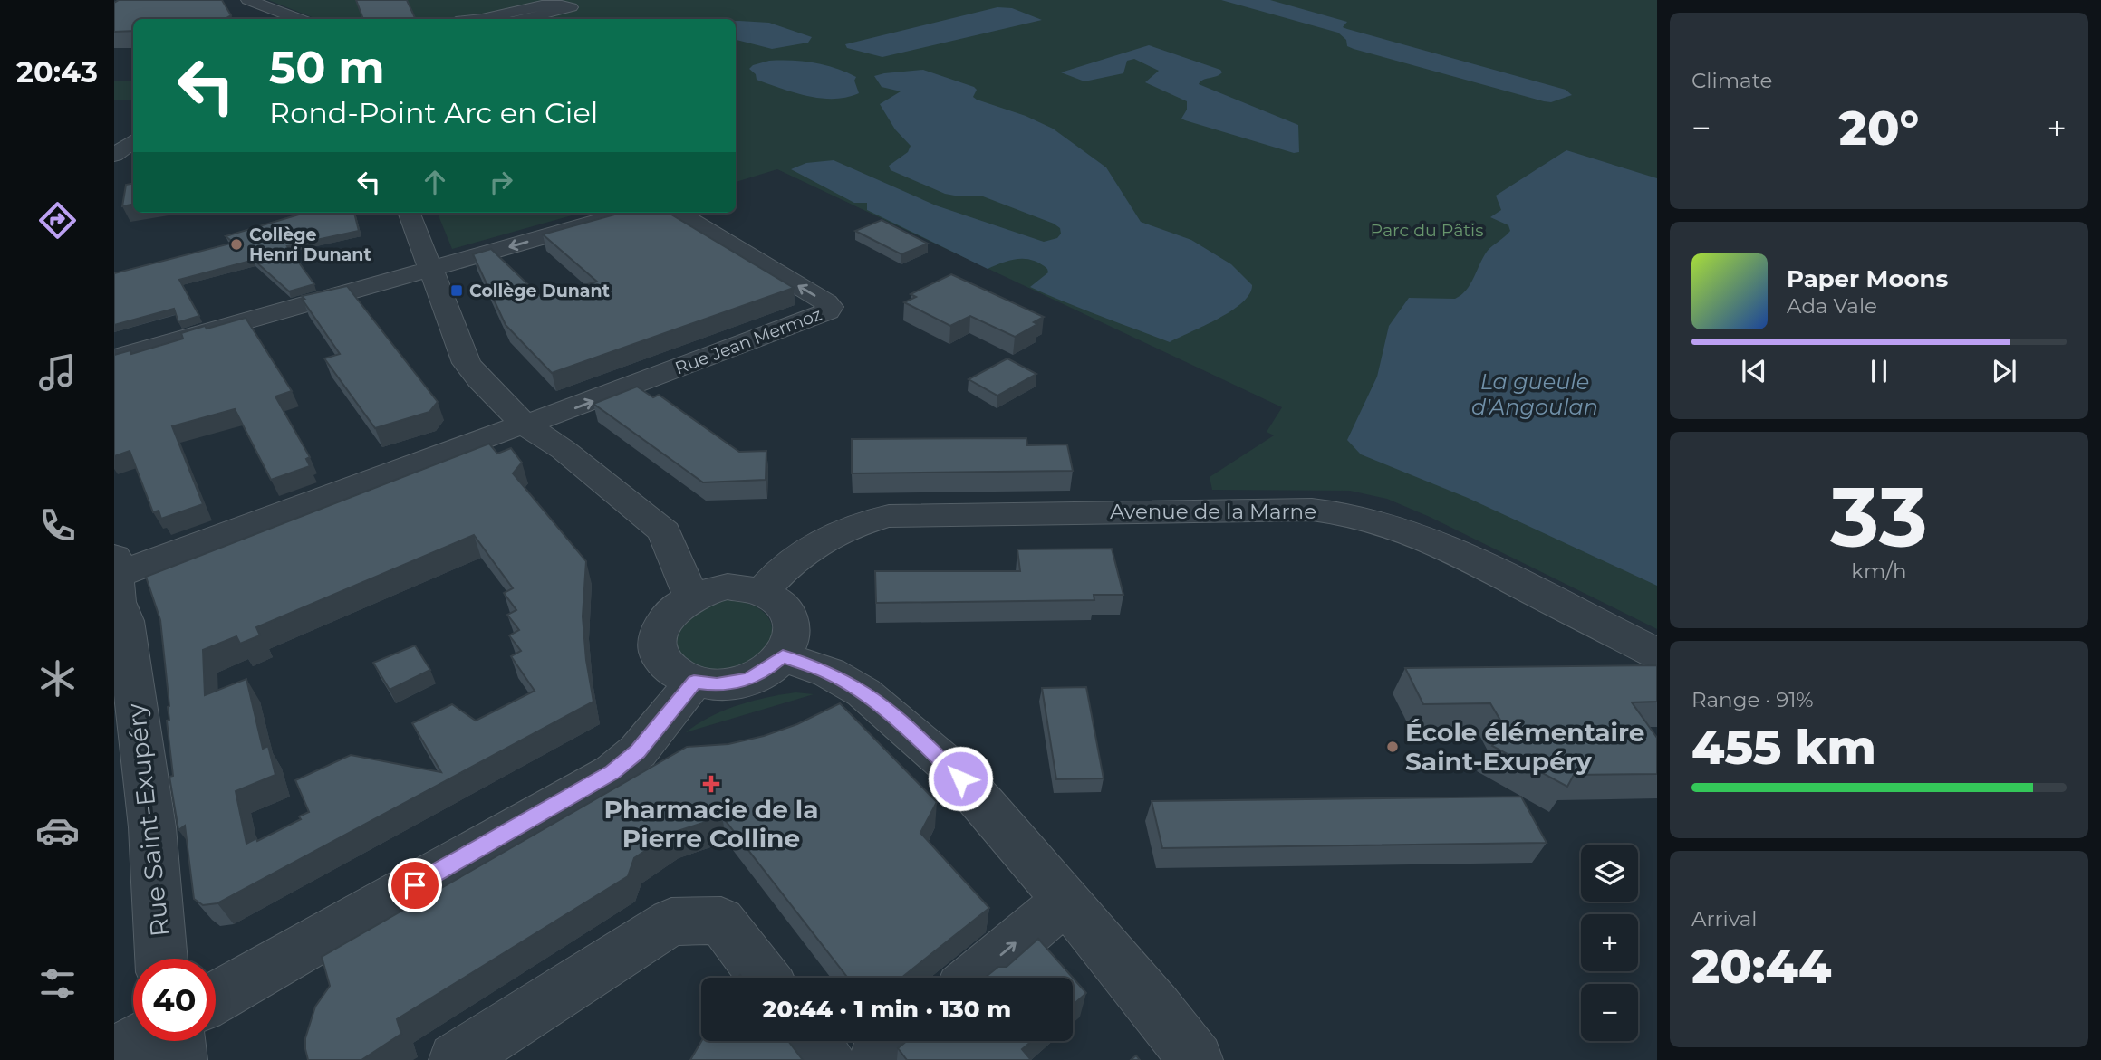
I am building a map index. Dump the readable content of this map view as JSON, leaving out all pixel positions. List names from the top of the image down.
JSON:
{
  "streets": {
    "street": ["Rue Jean Mermoz", "Avenue de la Marne", "Rue Saint-Exupéry"]
  },
  "water": ["La gueule d'Angoulan"],
  "parks": ["Parc du Pâtis"],
  "places": {
    "other": ["Collège Henri Dunant", "École élémentaire Saint-Exupéry"],
    "transit": ["Collège Dunant"],
    "health": ["Pharmacie de la Pierre Colline"]
  },
  "page": {
    "tabs": "20:43",
    "tile": [
      "Climate",
      ["33", "km/h"],
      ["Range · 91%", "455 km"],
      ["Arrival", "20:44"]
    ],
    "turn": ["50 m", "Rond-Point Arc en Ciel"],
    "heat": ["−", "20°", "+"],
    "song": ["Paper Moons", "Ada Vale"],
    "map_buttons": ["+", "−"],
    "limit": "40",
    "trip": "20:44 · 1 min · 130 m"
  }
}
